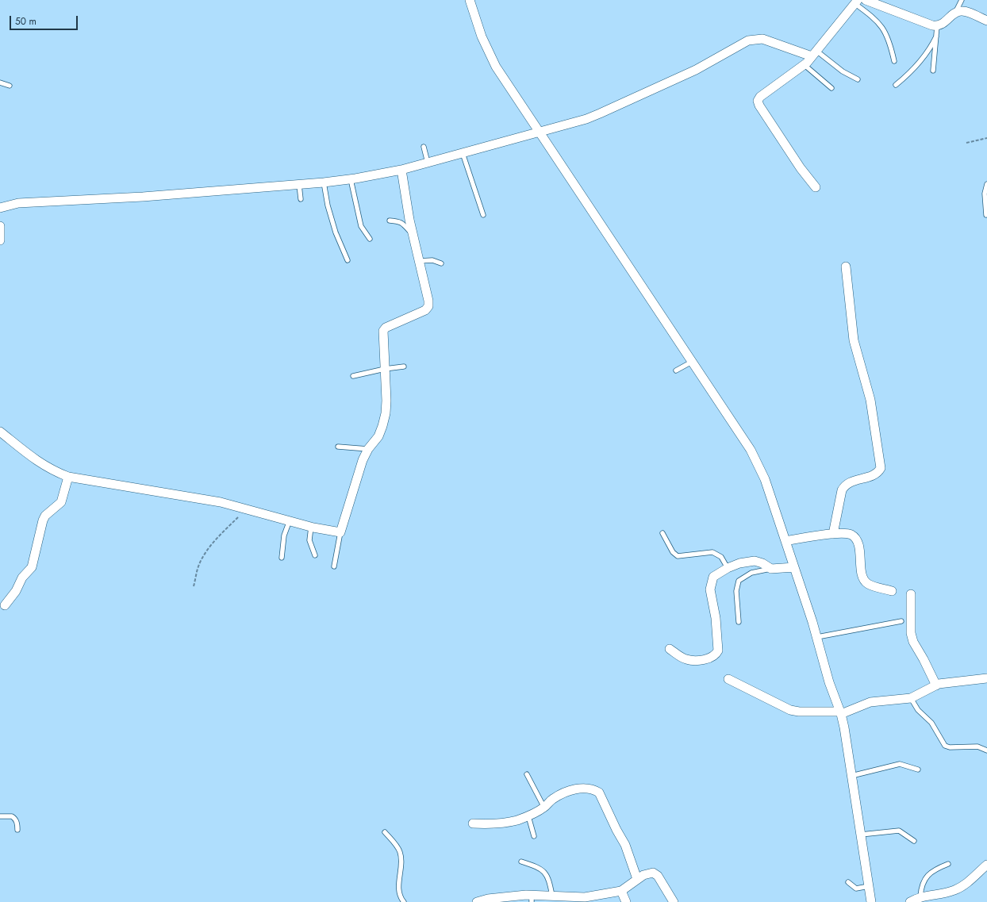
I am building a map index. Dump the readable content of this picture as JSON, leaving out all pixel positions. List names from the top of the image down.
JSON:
{
  "scale_bar": "50 m"
}
